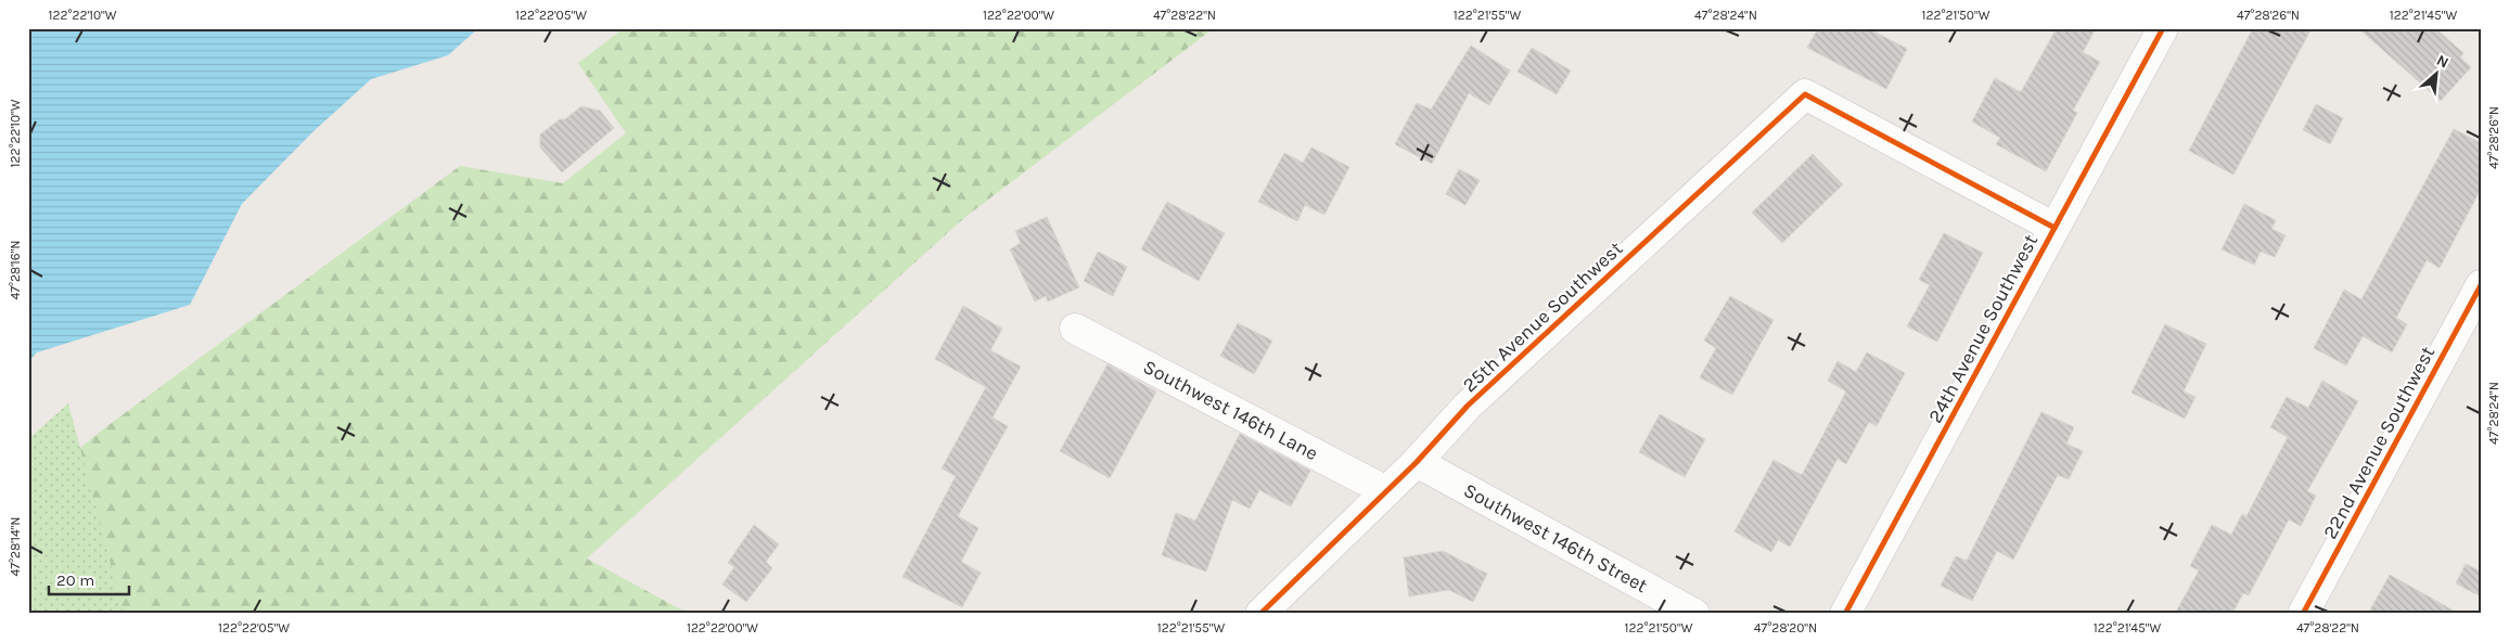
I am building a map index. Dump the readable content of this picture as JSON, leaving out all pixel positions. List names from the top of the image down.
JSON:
{
  "streets": {
    "street": [
      "25th Avenue Southwest",
      "24th Avenue Southwest",
      "Southwest 146th Lane",
      "22nd Avenue Southwest",
      "Southwest 146th Street"
    ]
  },
  "crossings": [
    ["25th Avenue Southwest", "24th Avenue Southwest"],
    ["25th Avenue Southwest", "Southwest 146th Lane"],
    ["25th Avenue Southwest", "Southwest 146th Street"]
  ],
  "scale_bar": "20 m",
  "north": "top right",
  "coordinates": [
    "122°22'10\"W",
    "122°22'05\"W",
    "122°22'00\"W",
    "47°28'22\"N",
    "122°21'55\"W",
    "47°28'24\"N",
    "122°21'50\"W",
    "47°28'26\"N",
    "122°21'45\"W",
    "47°28'16\"N",
    "47°28'14\"N",
    "47°28'20\"N"
  ]
}
